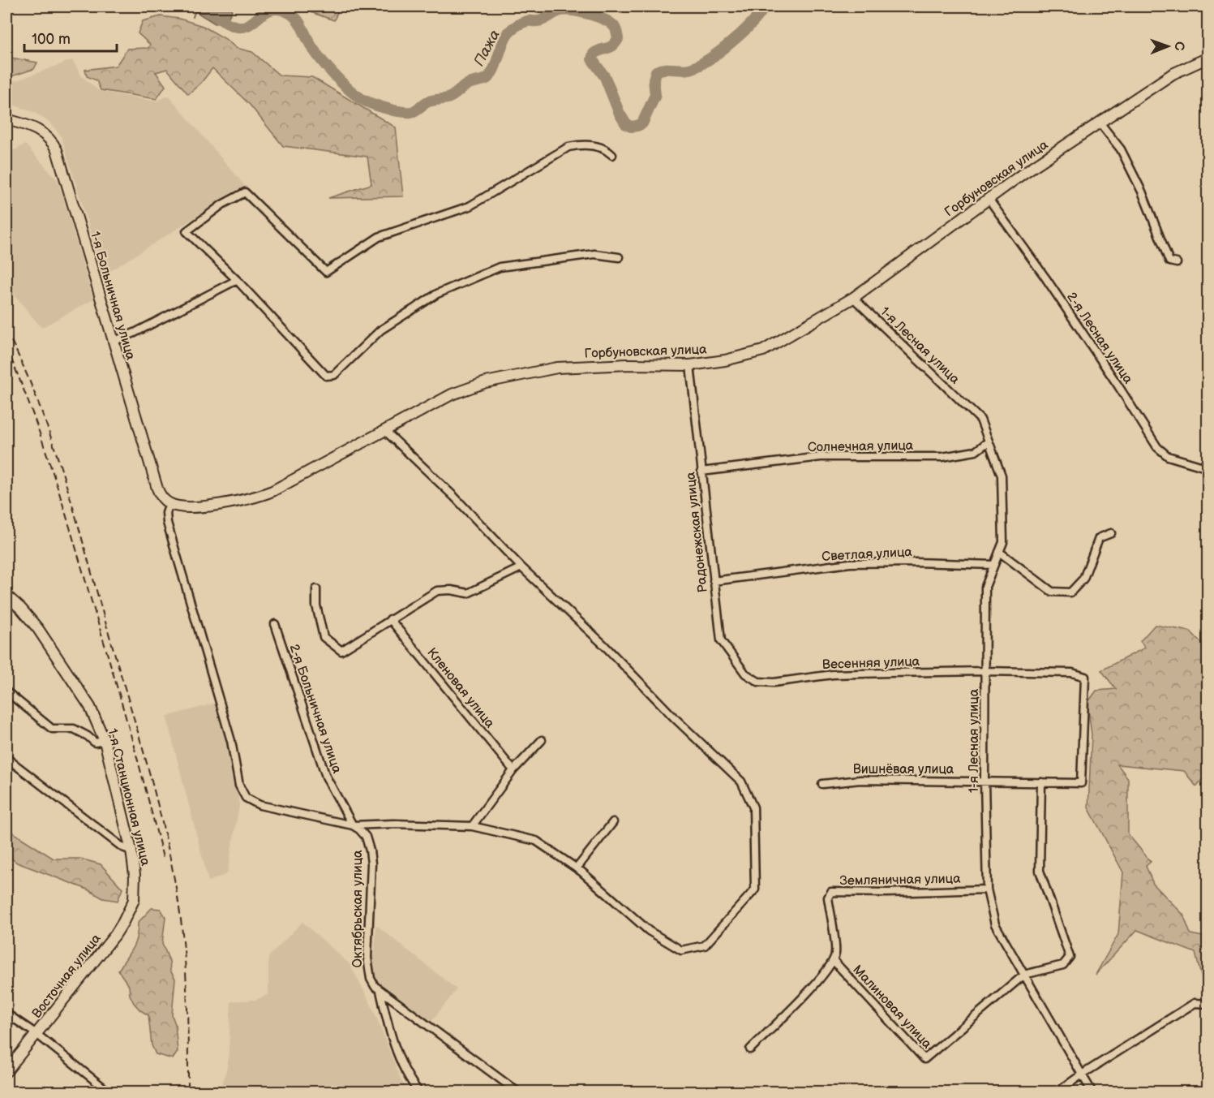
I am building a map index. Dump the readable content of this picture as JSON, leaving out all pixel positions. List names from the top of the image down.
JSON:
{
  "streets": {
    "main road": [
      "Горбуновская улица",
      "1-я Больничная улица",
      "1-я Станционная улица",
      "Восточная улица"
    ],
    "street": [
      "2-я Лесная улица",
      "1-я Лесная улица",
      "Солнечная улица",
      "Радонежская улица",
      "Светлая улица",
      "Весенняя улица",
      "Кленовая улица",
      "2-я Больничная улица",
      "Вишнёвая улица",
      "Земляничная улица",
      "Октябрьская улица",
      "Малиновая улица"
    ]
  },
  "crossings": [
    ["Горбуновская улица", "1-я Больничная улица"],
    ["Горбуновская улица", "2-я Лесная улица"],
    ["Горбуновская улица", "1-я Лесная улица"],
    ["Горбуновская улица", "Радонежская улица"],
    ["1-я Лесная улица", "Солнечная улица"],
    ["1-я Лесная улица", "Светлая улица"],
    ["1-я Лесная улица", "Весенняя улица"],
    ["1-я Лесная улица", "Вишнёвая улица"],
    ["1-я Лесная улица", "Земляничная улица"],
    ["1-я Лесная улица", "Малиновая улица"],
    ["Солнечная улица", "Радонежская улица"],
    ["Радонежская улица", "Светлая улица"],
    ["Радонежская улица", "Весенняя улица"],
    ["Весенняя улица", "Вишнёвая улица"],
    ["2-я Больничная улица", "Октябрьская улица"],
    ["1-я Станционная улица", "Восточная улица"],
    ["Земляничная улица", "Малиновая улица"]
  ],
  "water": ["Пажа"],
  "scale_bar": "100 m",
  "north": "right"
}
